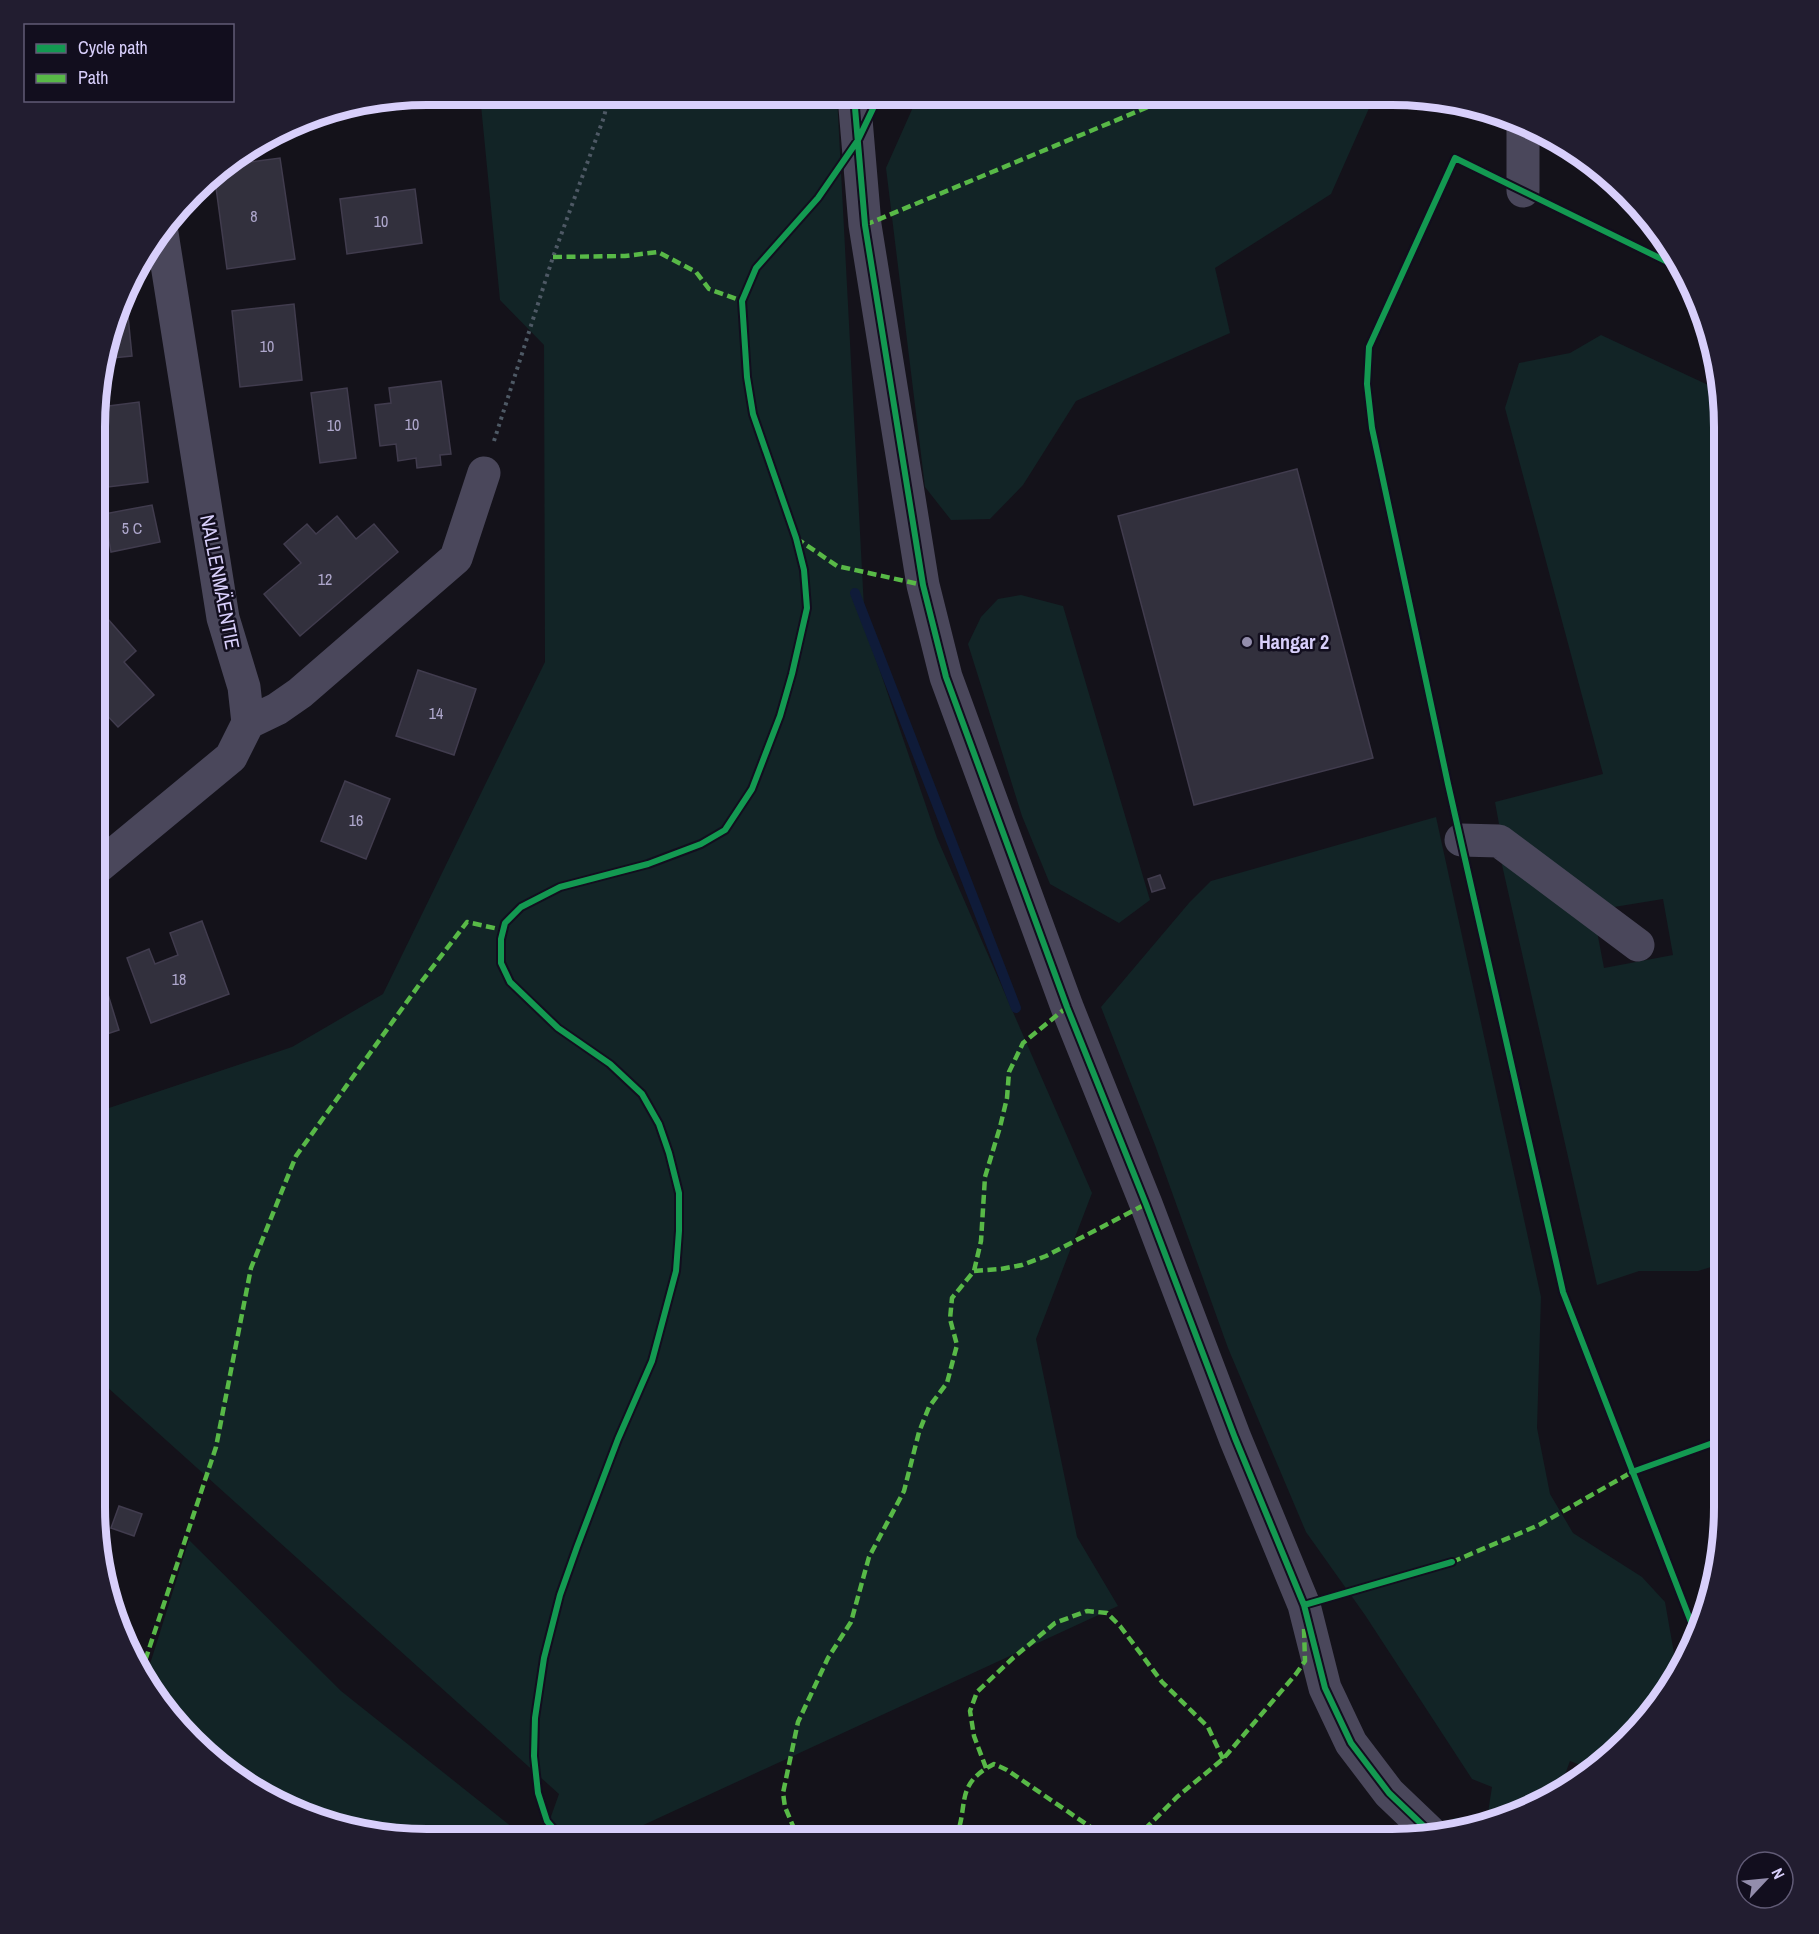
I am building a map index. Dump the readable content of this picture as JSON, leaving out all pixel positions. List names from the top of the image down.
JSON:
{
  "streets": {
    "street": ["NALLENMÄENTIE"]
  },
  "places": ["Hangar 2"],
  "house_numbers": [
    "8",
    "10",
    "10",
    "10",
    "10",
    "5 C",
    "12",
    "14",
    "16",
    "18"
  ],
  "legend": ["Cycle path", "Path"],
  "north": "top right"
}
